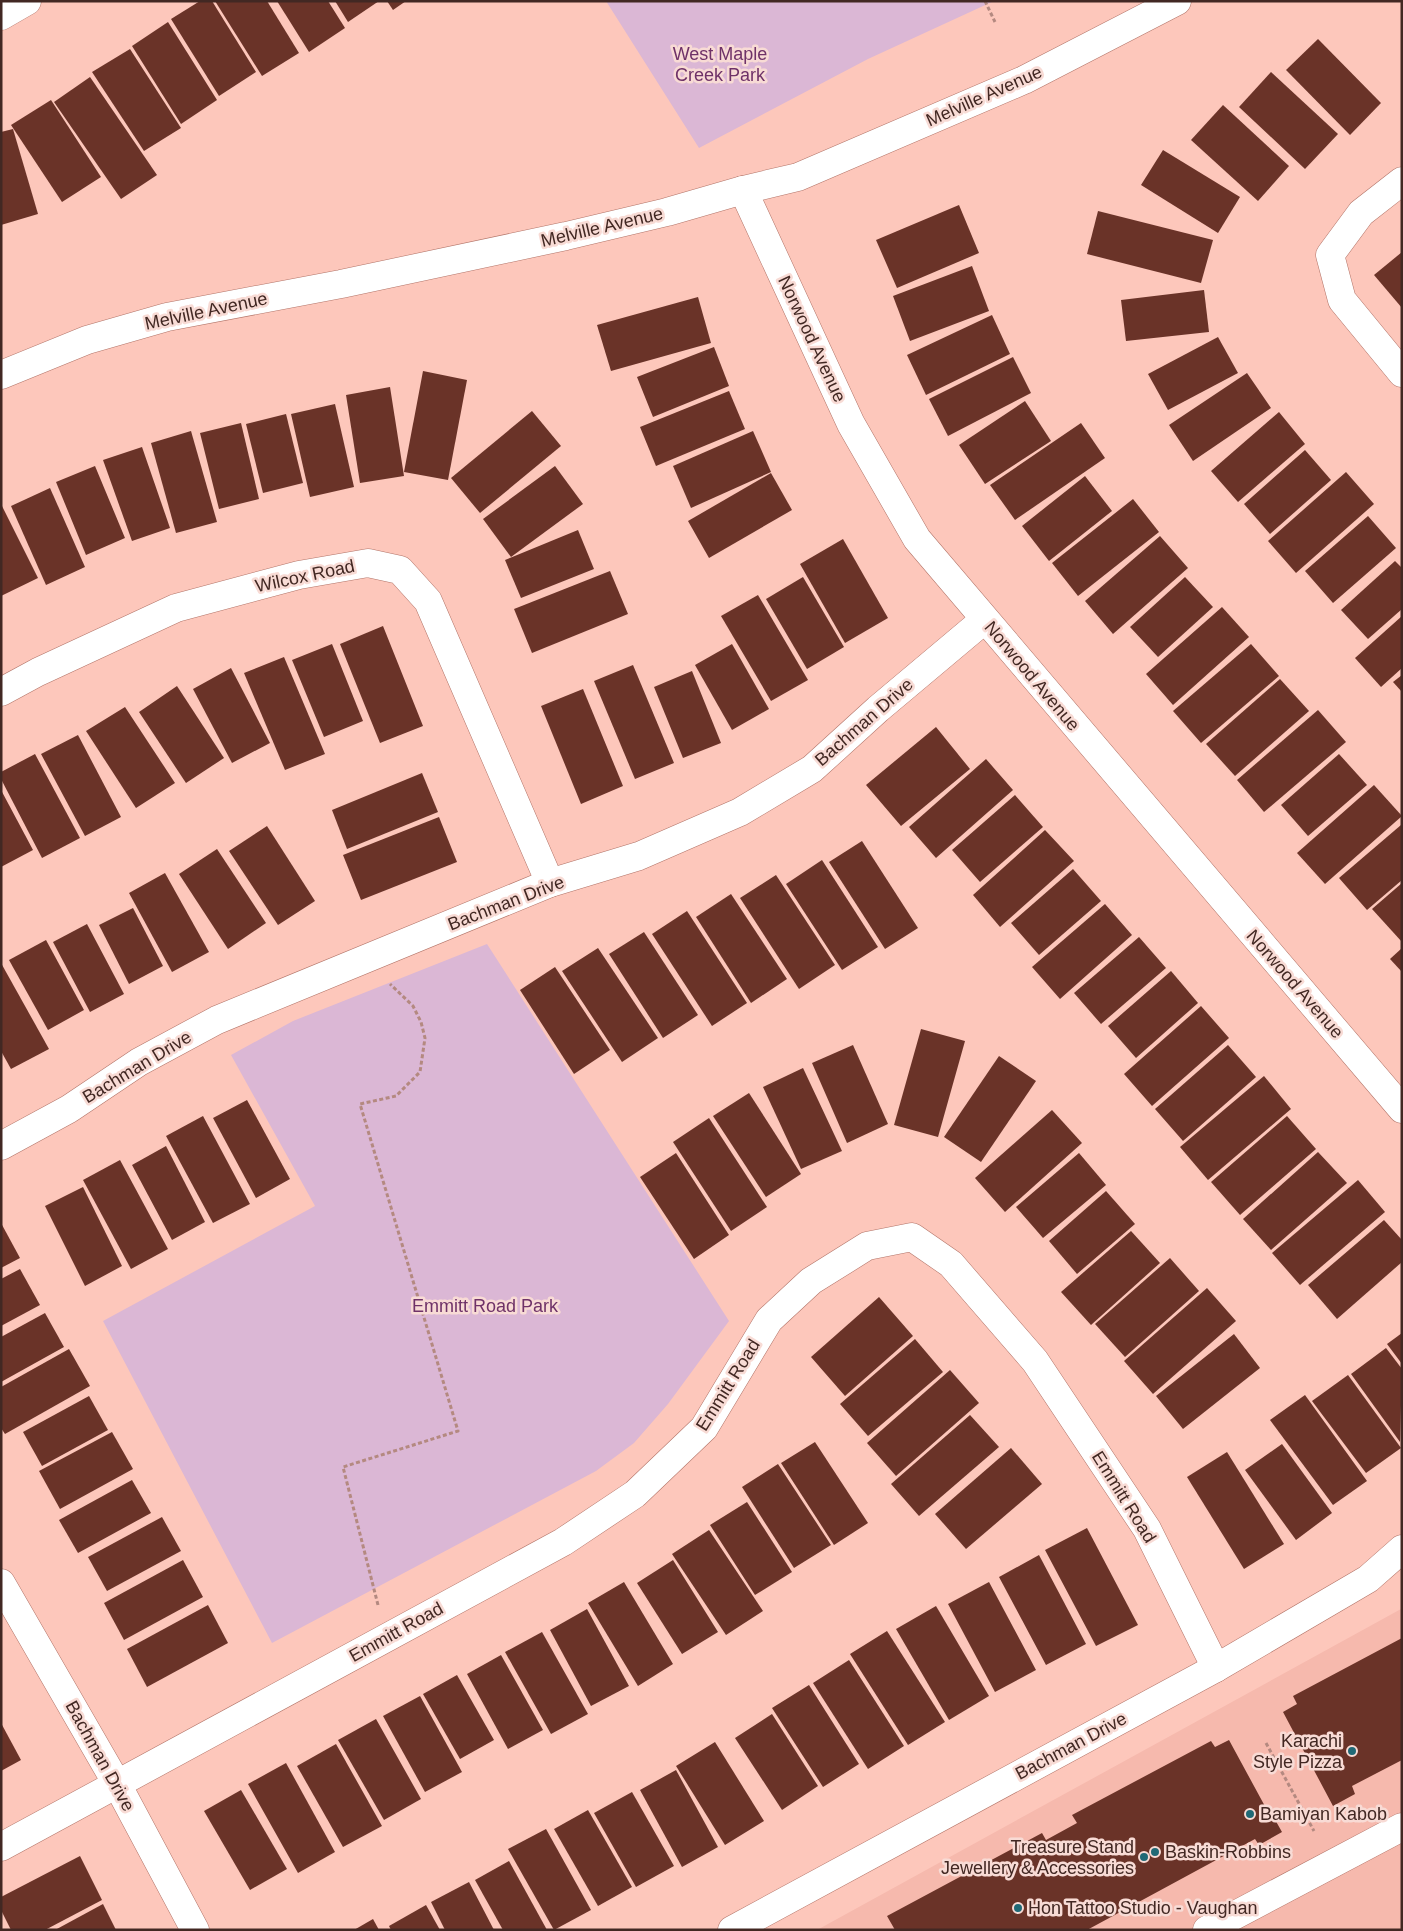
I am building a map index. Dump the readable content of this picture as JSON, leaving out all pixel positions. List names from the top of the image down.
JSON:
{
  "streets": {
    "street": [
      "Melville Avenue",
      "Norwood Avenue",
      "Wilcox Road",
      "Bachman Drive",
      "Emmitt Road"
    ]
  },
  "crossings": [
    ["Melville Avenue", "Norwood Avenue"],
    ["Norwood Avenue", "Bachman Drive"],
    ["Wilcox Road", "Bachman Drive"],
    ["Bachman Drive", "Emmitt Road"]
  ],
  "parks": ["West Maple Creek Park", "Emmitt Road Park"],
  "places": [
    "Karachi Style Pizza",
    "Bamiyan Kabob",
    "Baskin-Robbins",
    "Treasure Stand Jewellery & Accessories",
    "Hon Tattoo Studio - Vaughan"
  ]
}
